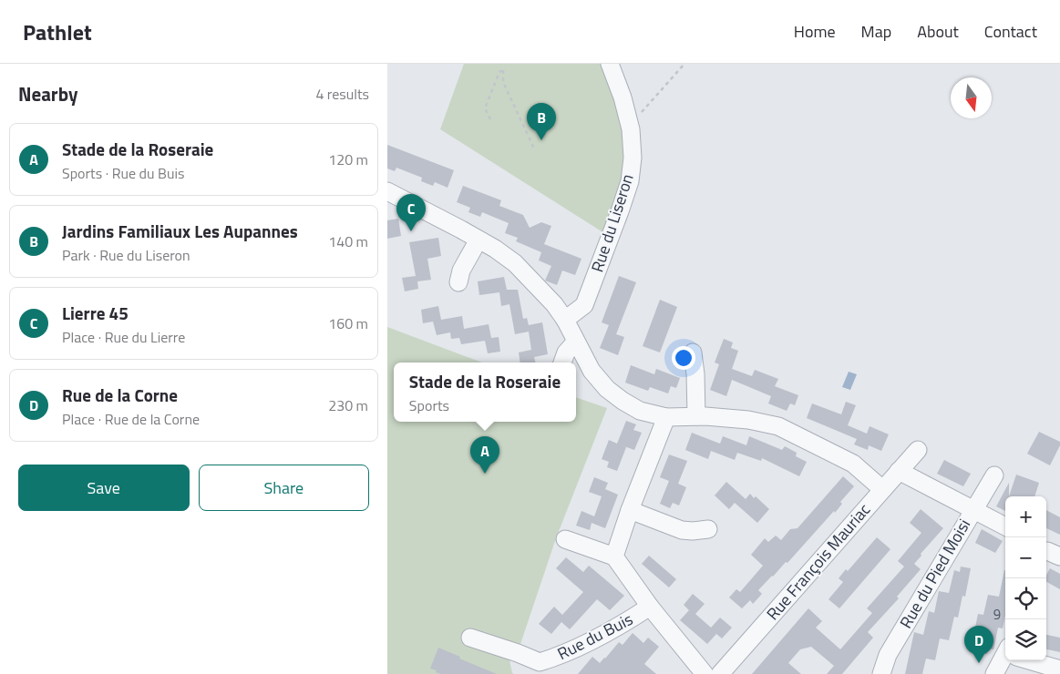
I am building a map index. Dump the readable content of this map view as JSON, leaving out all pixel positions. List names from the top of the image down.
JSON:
{
  "streets": {
    "street": [
      "Rue du Liseron",
      "Rue François Mauriac",
      "Rue du Pied Moisi",
      "Rue du Buis"
    ]
  },
  "house_numbers": ["9"],
  "north": "bottom",
  "page": {
    "header": "Pathlet",
    "nav": [
      "Home",
      "Map",
      "About",
      "Contact"
    ],
    "heading": ["Nearby", "4 results"],
    "pins": [
      "B",
      "C",
      "A",
      "D"
    ],
    "list": [
      {
        "mark": "A",
        "name": "Stade de la Roseraie",
        "note": "Sports · Rue du Buis",
        "value": "120 m"
      },
      {
        "mark": "B",
        "name": "Jardins Familiaux Les Aupannes",
        "note": "Park · Rue du Liseron",
        "value": "140 m"
      },
      {
        "mark": "C",
        "name": "Lierre 45",
        "note": "Place · Rue du Lierre",
        "value": "160 m"
      },
      {
        "mark": "D",
        "name": "Rue de la Corne",
        "note": "Place · Rue de la Corne",
        "value": "230 m"
      }
    ],
    "popup": ["Stade de la Roseraie", "Sports"],
    "buttons": ["Save", "Share"],
    "map_buttons": ["+", "−"]
  }
}
